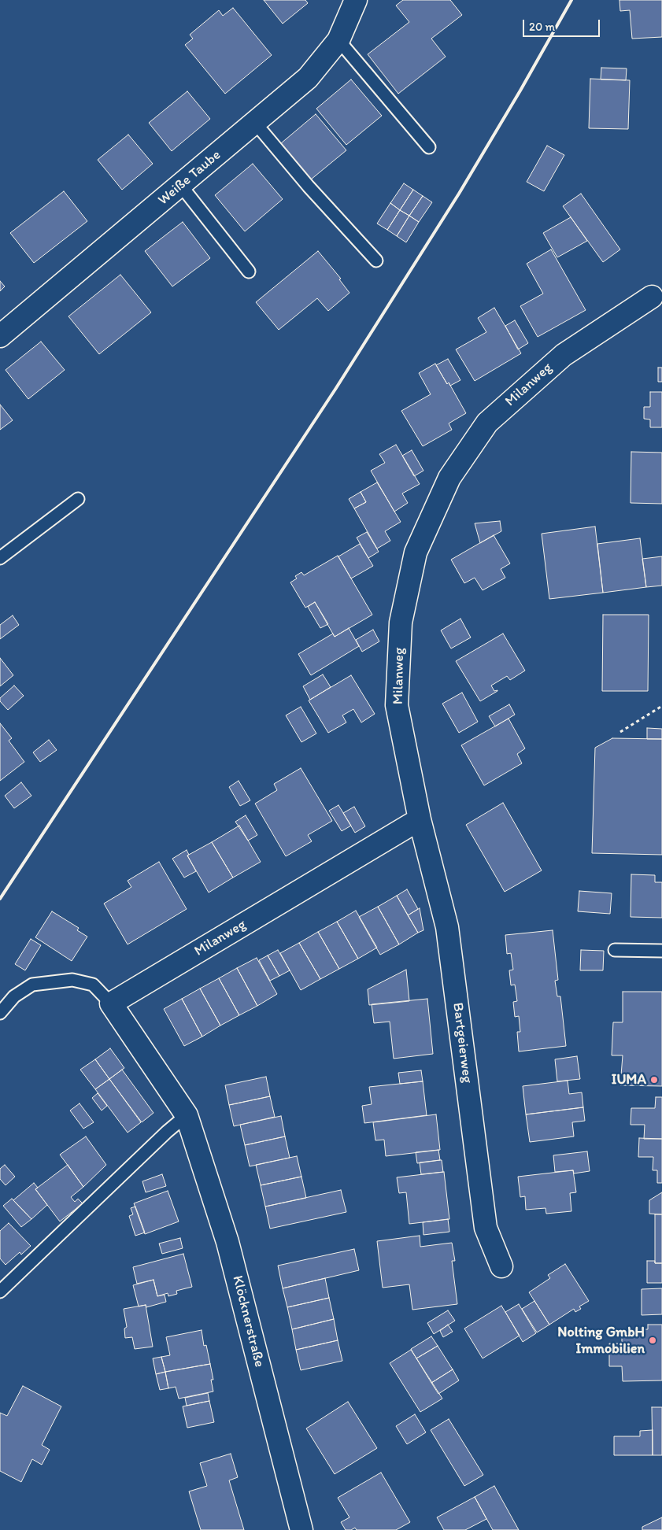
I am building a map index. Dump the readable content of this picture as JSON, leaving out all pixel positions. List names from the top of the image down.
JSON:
{
  "streets": {
    "street": [
      "Weiße Taube",
      "Milanweg",
      "Bartgeierweg",
      "Klöcknerstraße"
    ]
  },
  "crossings": [
    ["Milanweg", "Bartgeierweg"],
    ["Milanweg", "Klöcknerstraße"]
  ],
  "places": ["IUMA", "Nolting GmbH Immobilien"],
  "scale_bar": "20 m"
}
